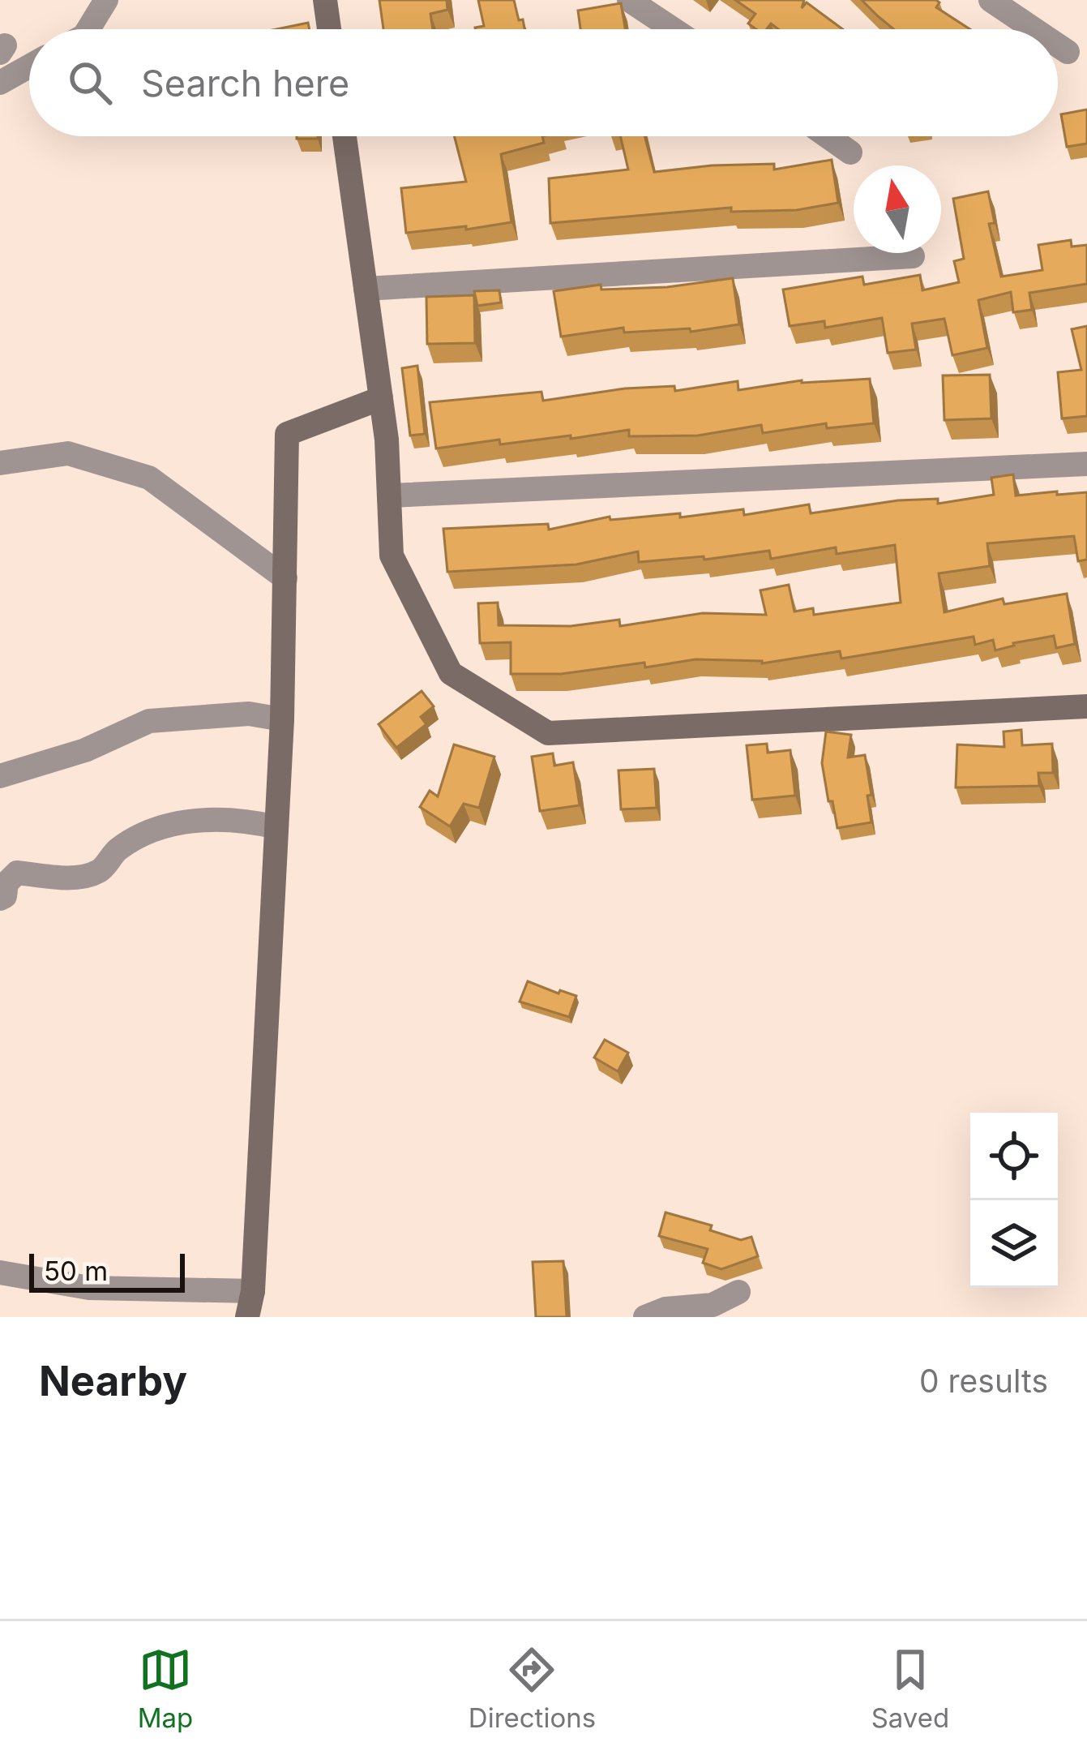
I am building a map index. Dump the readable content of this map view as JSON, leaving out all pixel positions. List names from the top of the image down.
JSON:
{
  "scale_bar": "50 m",
  "north": "top",
  "page": {
    "search": "Search here",
    "scale": "50 m",
    "heading": ["Nearby", "0 results"],
    "nav": ["Map", "Directions", "Saved"]
  }
}
